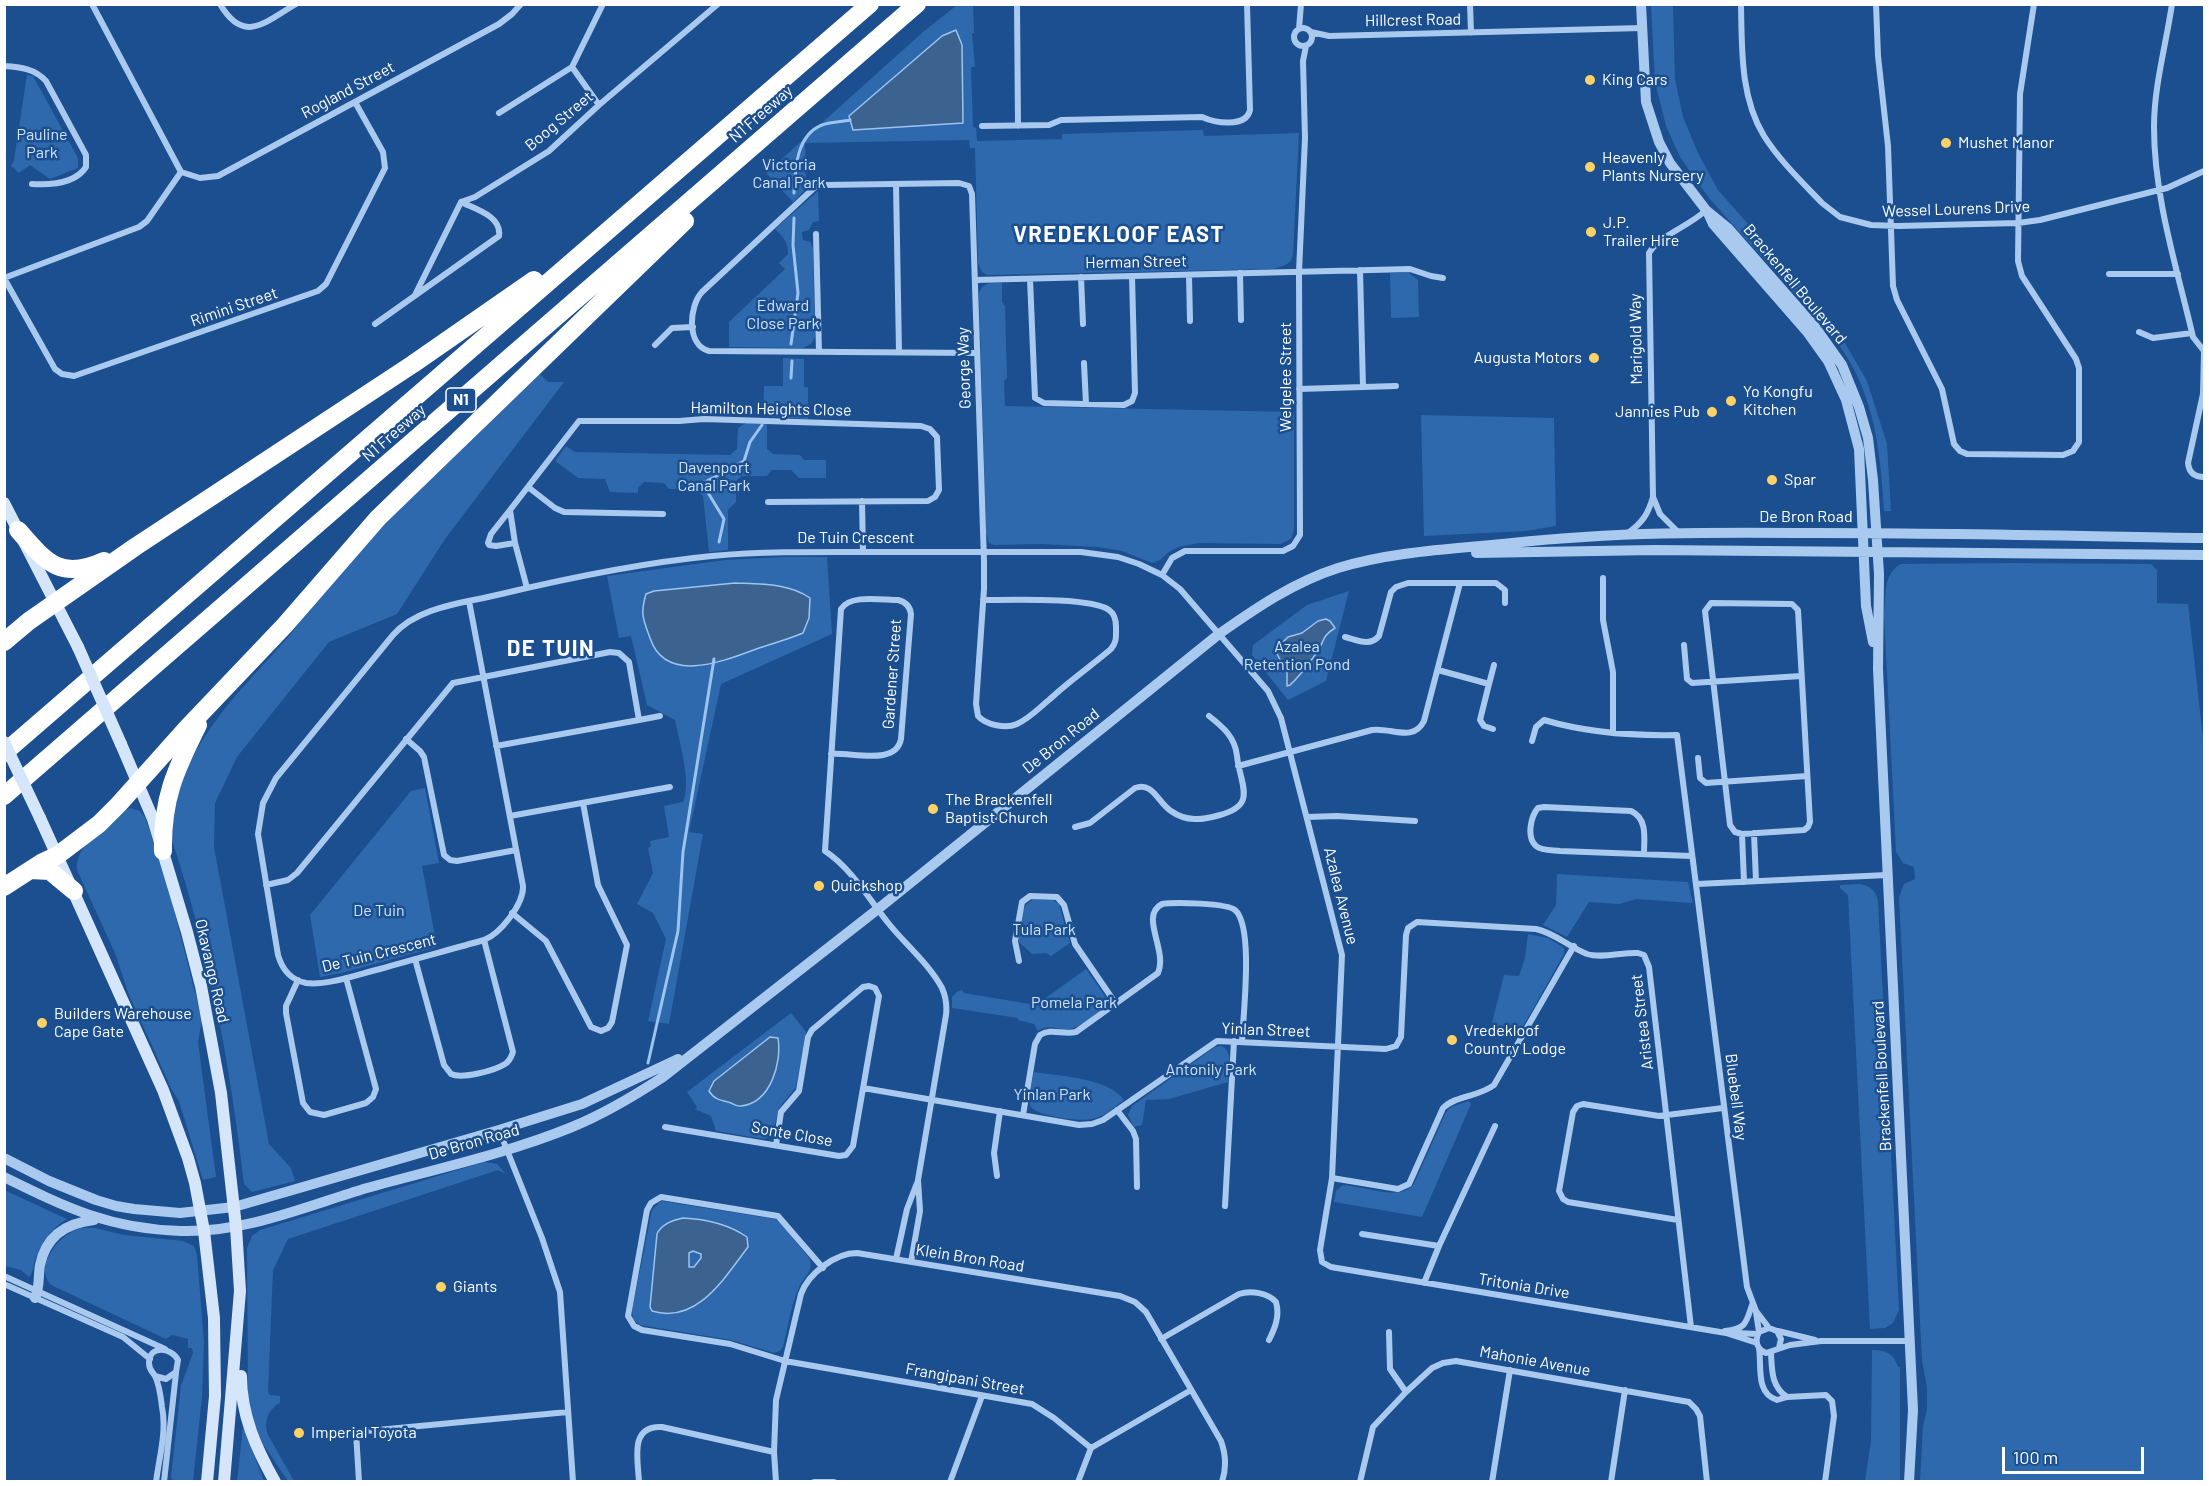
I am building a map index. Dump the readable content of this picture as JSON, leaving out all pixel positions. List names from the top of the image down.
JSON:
{
  "streets": {
    "highway": ["N1 Freeway", "N1"],
    "main road": ["Okavango Road"],
    "street": [
      "Hillcrest Road",
      "Rogland Street",
      "Boog Street",
      "Wessel Lourens Drive",
      "Herman Street",
      "Brackenfell Boulevard",
      "Rimini Street",
      "Marigold Way",
      "George Way",
      "Welgelee Street",
      "Hamilton Heights Close",
      "De Bron Road",
      "De Tuin Crescent",
      "Gardener Street",
      "Azalea Avenue",
      "Aristea Street",
      "Yinlan Street",
      "Bluebell Way",
      "Sonte Close",
      "Klein Bron Road",
      "Tritonia Drive",
      "Mahonie Avenue",
      "Frangipani Street"
    ]
  },
  "crossings": [
    ["Hillcrest Road", "Brackenfell Boulevard"],
    ["Hillcrest Road", "Welgelee Street"],
    ["Rogland Street", "Rimini Street"],
    ["Herman Street", "George Way"],
    ["Herman Street", "Welgelee Street"],
    ["Brackenfell Boulevard", "Marigold Way"],
    ["Brackenfell Boulevard", "De Bron Road"],
    ["Marigold Way", "De Bron Road"],
    ["George Way", "De Tuin Crescent"],
    ["Welgelee Street", "De Tuin Crescent"],
    ["De Bron Road", "De Tuin Crescent"],
    ["De Bron Road", "Gardener Street"],
    ["De Bron Road", "Azalea Avenue"],
    ["De Bron Road", "Okavango Road"],
    ["De Tuin Crescent", "Azalea Avenue"],
    ["Gardener Street", "Yinlan Street"],
    ["Azalea Avenue", "Aristea Street"],
    ["Azalea Avenue", "Yinlan Street"],
    ["Azalea Avenue", "Tritonia Drive"],
    ["Aristea Street", "Yinlan Street"],
    ["Aristea Street", "Tritonia Drive"],
    ["Bluebell Way", "Tritonia Drive"],
    ["Klein Bron Road", "Frangipani Street"]
  ],
  "districts": ["VREDEKLOOF EAST", "DE TUIN"],
  "parks": [
    "Pauline Park",
    "Victoria Canal Park",
    "Edward Close Park",
    "Davenport Canal Park",
    "Azalea Retention Pond",
    "De Tuin",
    "Tula Park",
    "Pomela Park",
    "Antonily Park",
    "Yinlan Park"
  ],
  "places": [
    "King Cars",
    "Mushet Manor",
    "Heavenly Plants Nursery",
    "J.P. Trailer Hire",
    "Augusta Motors",
    "Yo Kongfu Kitchen",
    "Jannies Pub",
    "Spar",
    "The Brackenfell Baptist Church",
    "Quickshop",
    "Builders Warehouse Cape Gate",
    "Vredekloof Country Lodge",
    "Giants",
    "Imperial Toyota"
  ],
  "scale_bar": "100 m"
}
